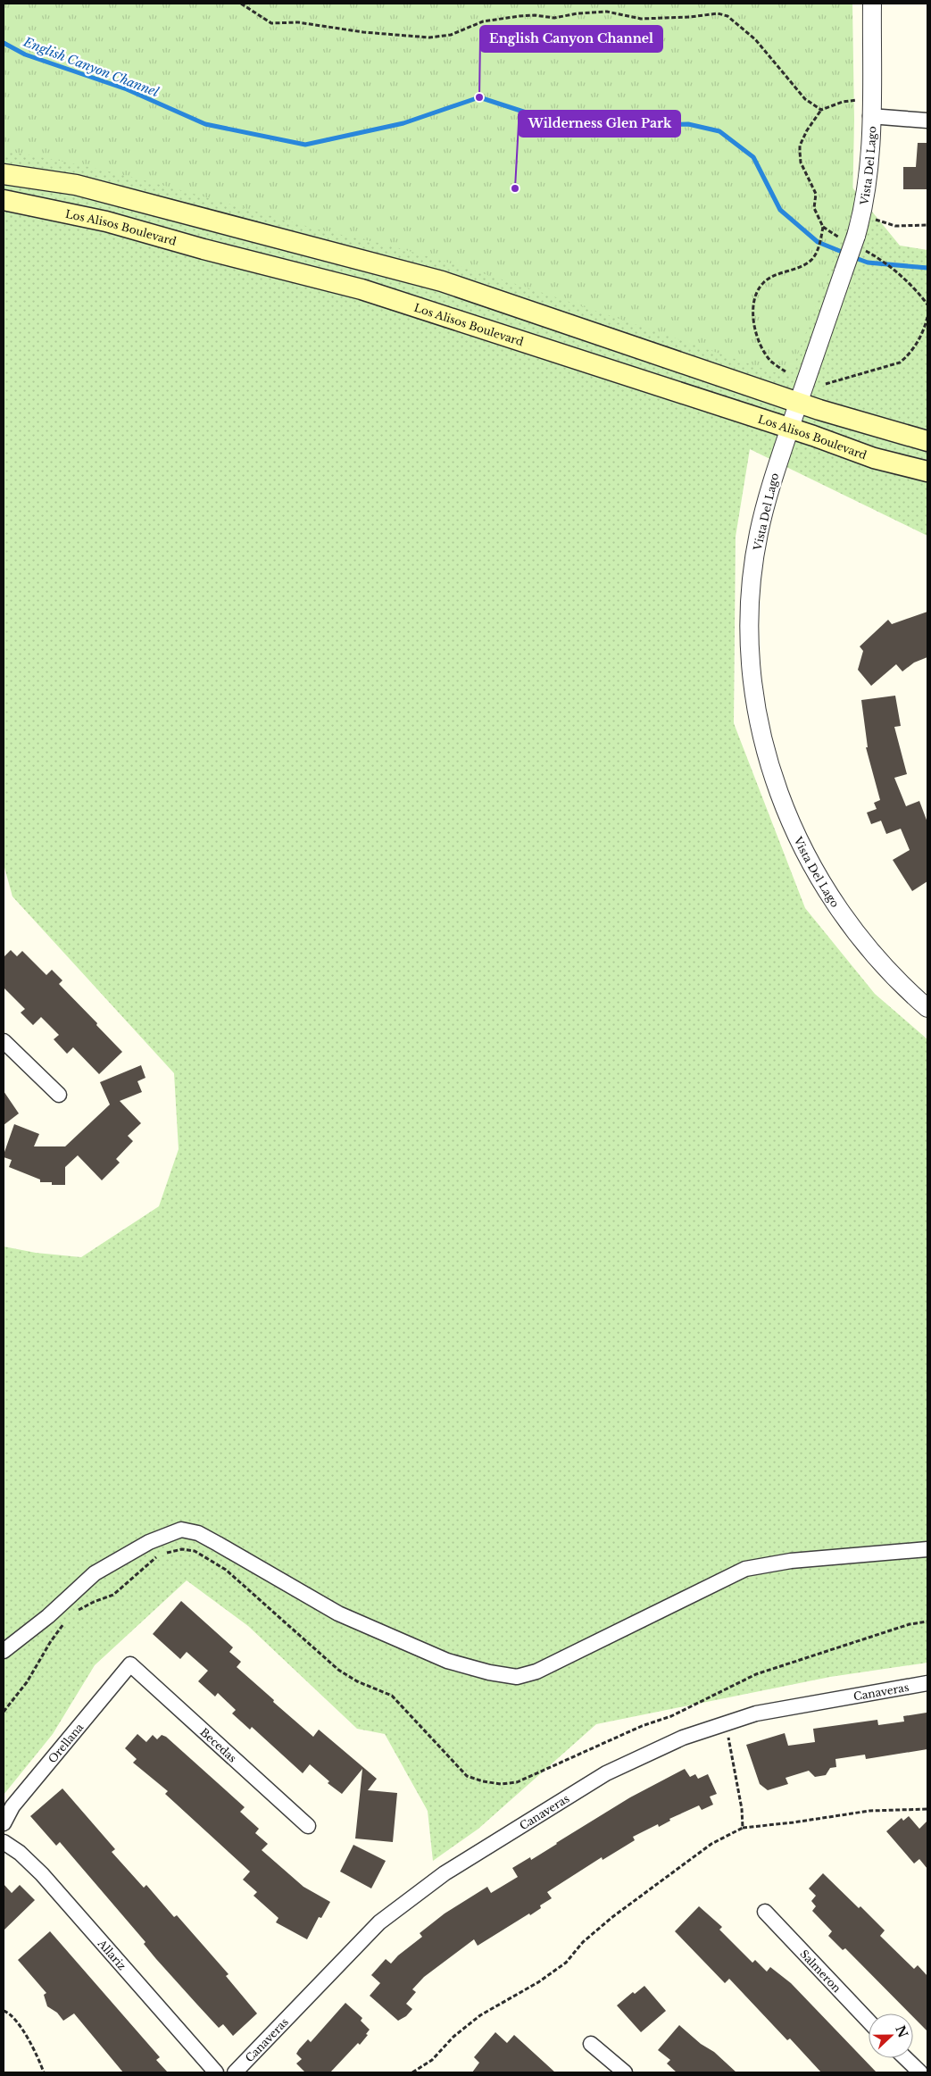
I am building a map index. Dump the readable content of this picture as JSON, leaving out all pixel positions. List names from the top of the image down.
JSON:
{
  "streets": {
    "main road": ["Los Alisos Boulevard"],
    "street": [
      "Vista Del Lago",
      "Canaveras",
      "Orellana",
      "Becedas",
      "Allariz",
      "Salmeron"
    ]
  },
  "crossings": [
    ["Vista Del Lago", "Los Alisos Boulevard"],
    ["Orellana", "Becedas"]
  ],
  "water": ["English Canyon Channel"],
  "places": ["English Canyon Channel", "Wilderness Glen Park"],
  "north": "right"
}
